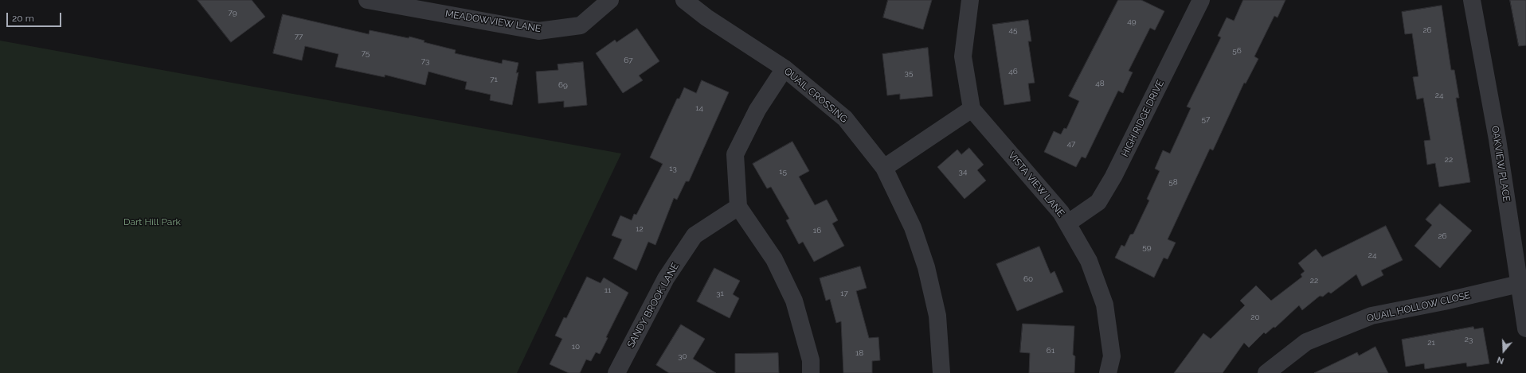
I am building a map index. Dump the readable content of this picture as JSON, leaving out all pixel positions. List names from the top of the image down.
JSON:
{
  "streets": {
    "street": [
      "MEADOWVIEW LANE",
      "QUAIL CROSSING",
      "HIGH RIDGE DRIVE",
      "OAKVIEW PLACE",
      "VISTA VIEW LANE",
      "SANDY BROOK LANE",
      "QUAIL HOLLOW CLOSE"
    ]
  },
  "crossings": [
    ["HIGH RIDGE DRIVE", "VISTA VIEW LANE"],
    ["OAKVIEW PLACE", "QUAIL HOLLOW CLOSE"]
  ],
  "parks": ["Dart Hill Park"],
  "house_numbers": [
    "79",
    "49",
    "45",
    "26",
    "77",
    "56",
    "75",
    "67",
    "73",
    "46",
    "35",
    "71",
    "48",
    "69",
    "24",
    "14",
    "57",
    "47",
    "22",
    "13",
    "15",
    "34",
    "58",
    "12",
    "16",
    "26",
    "59",
    "24",
    "60",
    "22",
    "11",
    "31",
    "17",
    "20",
    "23",
    "21",
    "10",
    "61",
    "18",
    "30"
  ],
  "scale_bar": "20 m",
  "north": "bottom"
}
